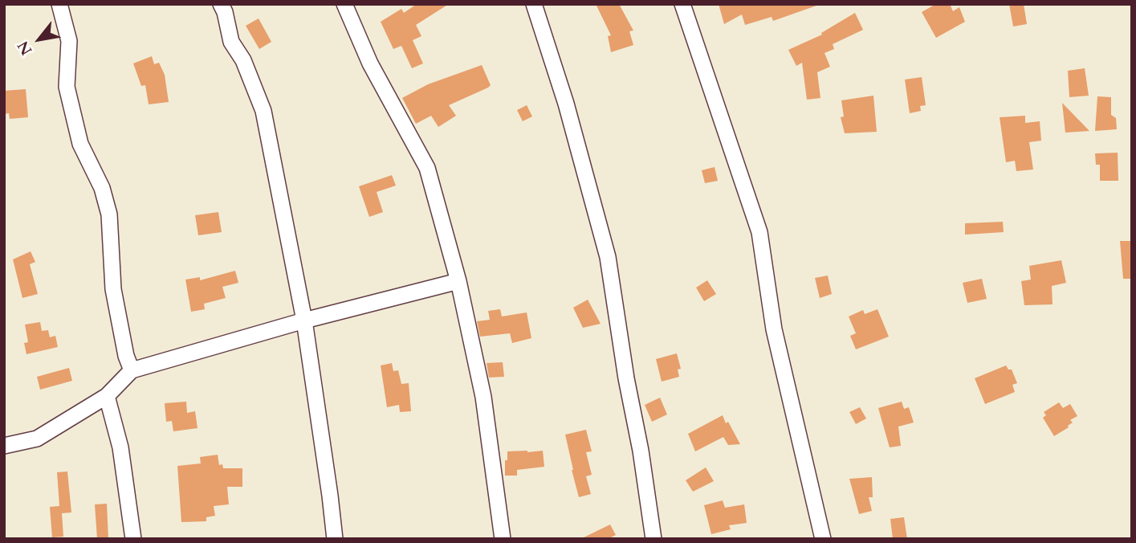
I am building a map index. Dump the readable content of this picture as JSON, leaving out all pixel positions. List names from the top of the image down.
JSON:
{
  "north": "bottom left"
}
